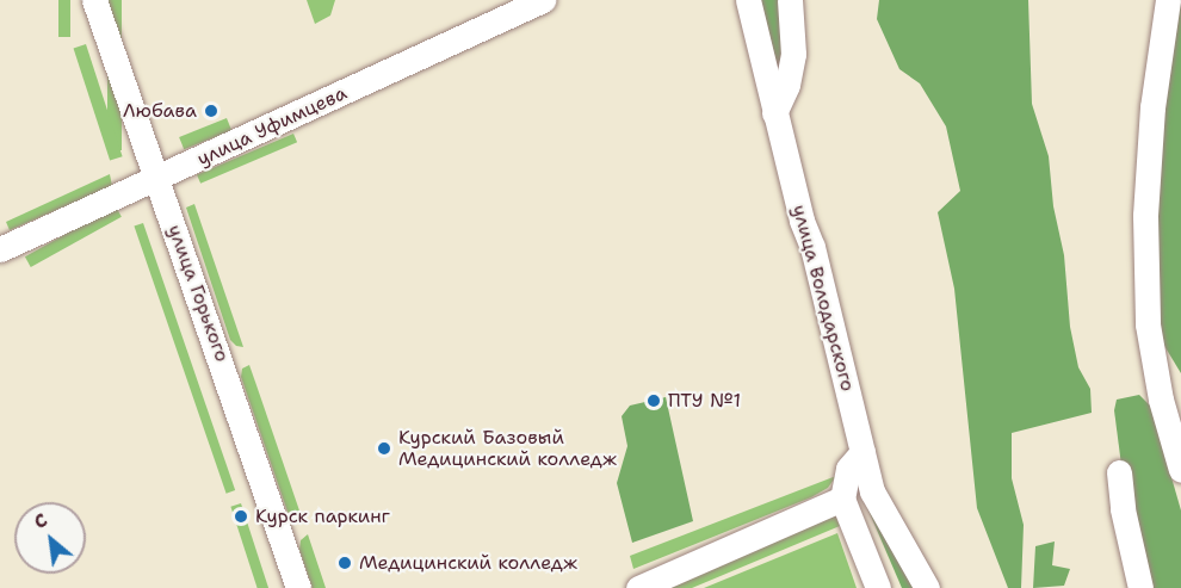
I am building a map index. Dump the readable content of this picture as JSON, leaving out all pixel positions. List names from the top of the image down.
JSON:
{
  "streets": {
    "street": ["улица Уфимцева", "улица Горького", "улица Володарского"]
  },
  "crossings": [
    ["улица Уфимцева", "улица Горького"]
  ],
  "places": [
    "Любава",
    "ПТУ №1",
    "Курский Базовый Медицинский колледж",
    "Курск паркинг",
    "Медицинский колледж"
  ],
  "north": "top left"
}
